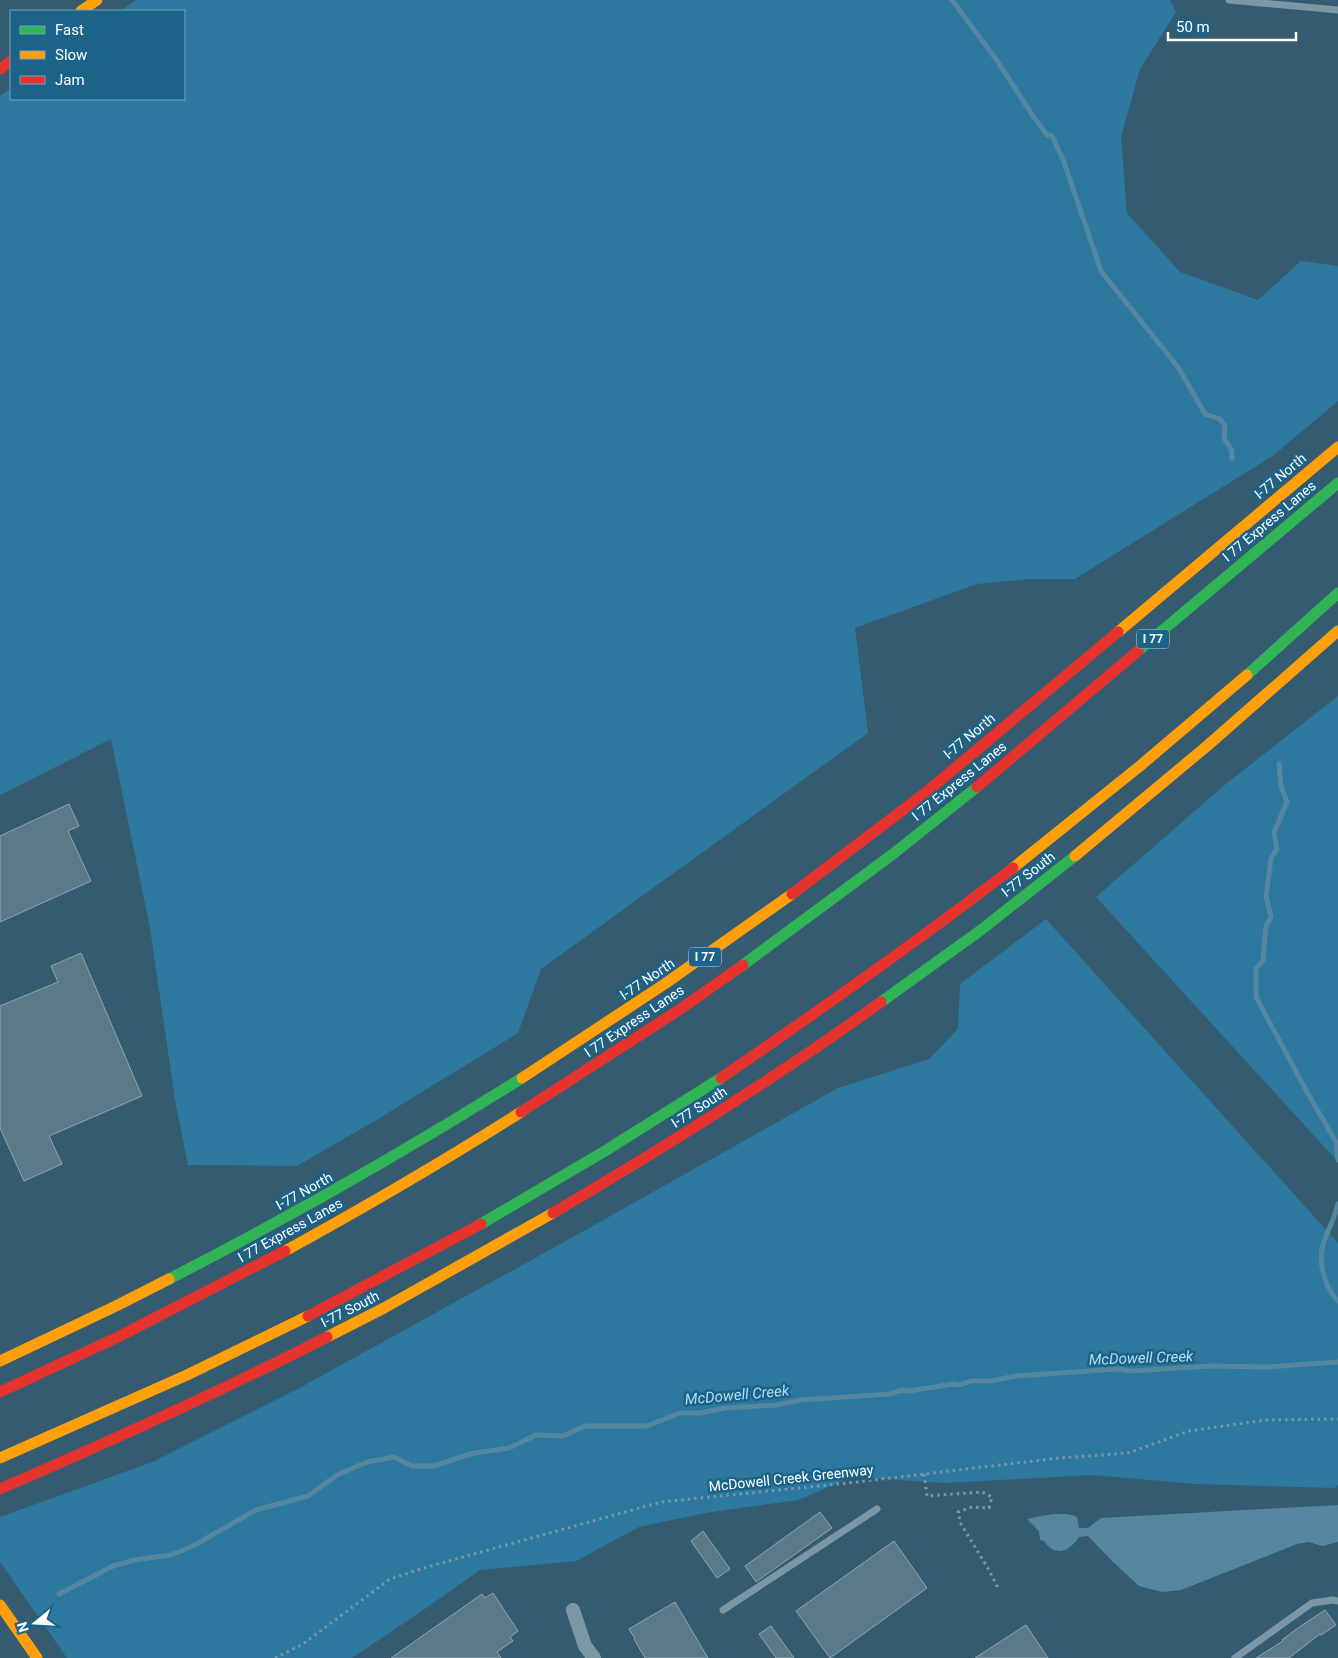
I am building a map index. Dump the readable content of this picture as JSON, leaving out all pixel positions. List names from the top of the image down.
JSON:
{
  "streets": {
    "main road": [
      "I-77 North",
      "I 77 Express Lanes",
      "I 77",
      "I-77 South"
    ],
    "path": ["McDowell Creek Greenway"]
  },
  "water": ["McDowell Creek"],
  "legend": ["Fast", "Slow", "Jam"],
  "scale_bar": "50 m",
  "north": "left"
}
